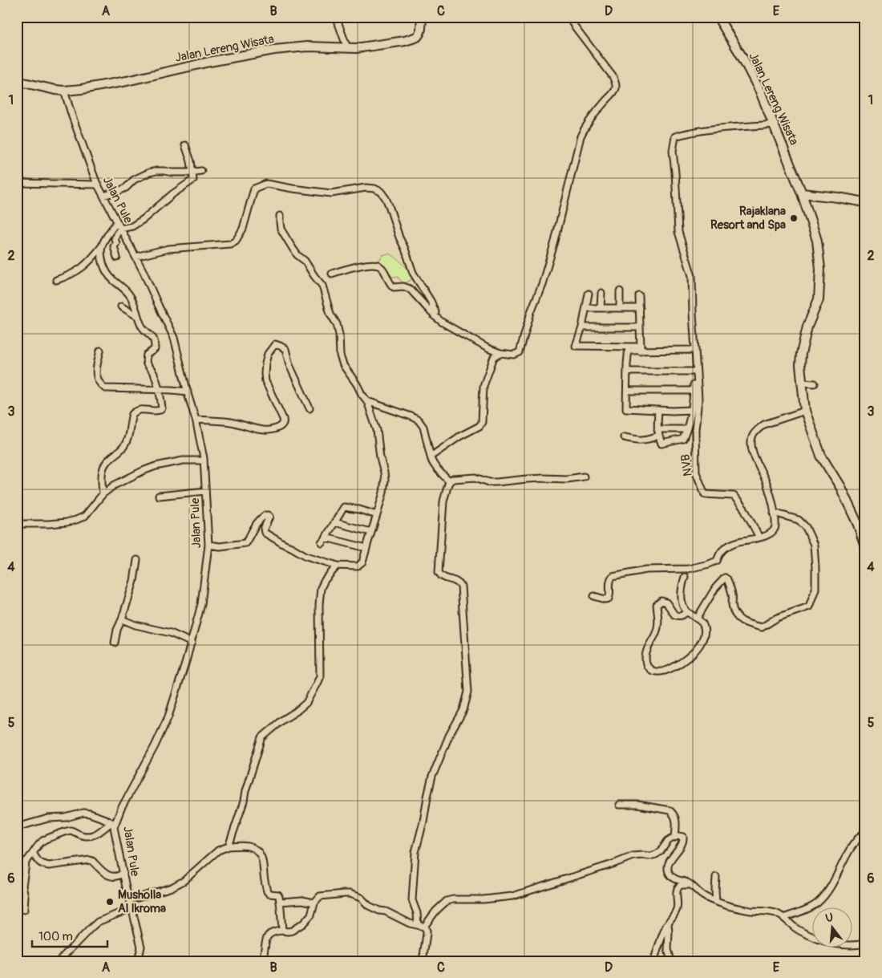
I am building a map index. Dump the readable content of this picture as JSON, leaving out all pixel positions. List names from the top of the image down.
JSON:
{
  "streets": {
    "main road": ["Jalan Lereng Wisata"],
    "street": ["Jalan Pule", "NVB"]
  },
  "crossings": [
    ["Jalan Lereng Wisata", "Jalan Pule"]
  ],
  "places": ["Rajaklana Resort and Spa", "Musholla Al Ikroma"],
  "scale_bar": "100 m",
  "north": "top",
  "grid": {
    "columns": [
      "A",
      "B",
      "C",
      "D",
      "E"
    ],
    "rows": [
      "1",
      "2",
      "3",
      "4",
      "5",
      "6"
    ]
  }
}
